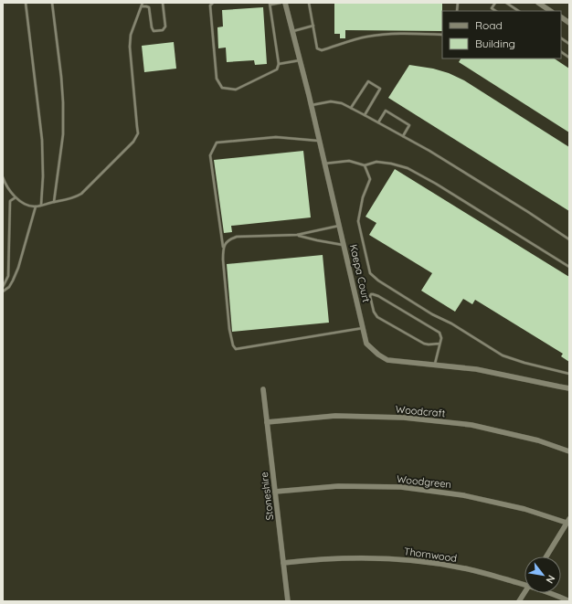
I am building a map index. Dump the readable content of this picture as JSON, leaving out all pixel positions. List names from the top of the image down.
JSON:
{
  "streets": {
    "street": [
      "Kaepa Court",
      "Woodcraft",
      "Woodgreen",
      "Stoneshire",
      "Thornwood"
    ]
  },
  "crossings": [
    ["Woodcraft", "Stoneshire"],
    ["Woodgreen", "Stoneshire"],
    ["Stoneshire", "Thornwood"]
  ],
  "legend": ["Road", "Building"],
  "north": "bottom right"
}
